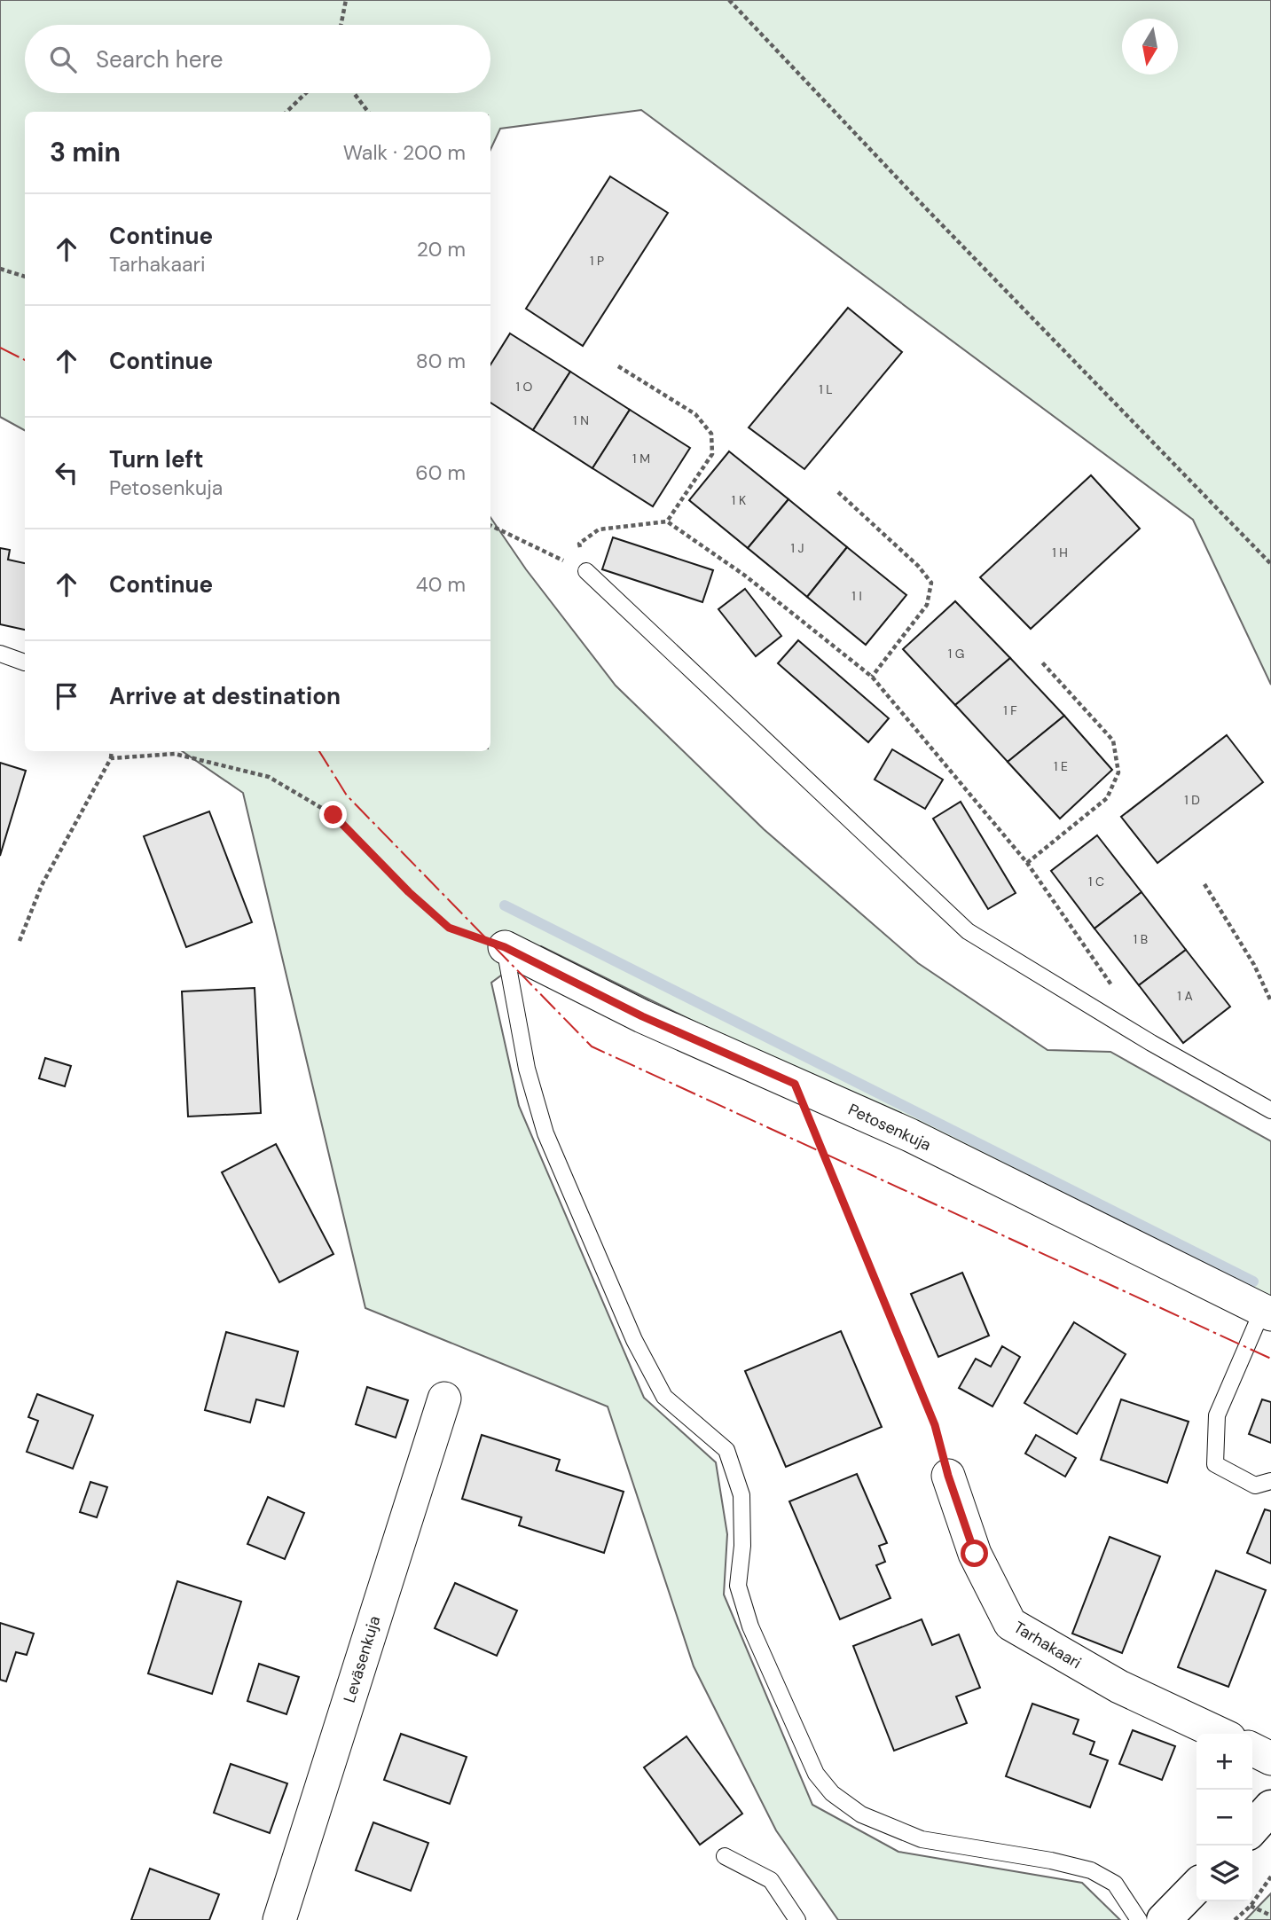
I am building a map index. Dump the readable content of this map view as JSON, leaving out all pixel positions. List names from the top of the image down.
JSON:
{
  "streets": {
    "street": ["Petosenkuja", "Tarhakaari", "Leväsenkuja"]
  },
  "house_numbers": [
    "1 P",
    "1 O",
    "1 L",
    "1 N",
    "1 M",
    "1 K",
    "1 J",
    "1 H",
    "1 I",
    "1 G",
    "1 F",
    "1 E",
    "1 D",
    "1 C",
    "1 B",
    "1 A"
  ],
  "north": "bottom",
  "page": {
    "search": "Search here",
    "heading": ["3 min", "Walk · 200 m"],
    "list": [
      ["Continue", "Tarhakaari", "20 m"],
      ["Continue", "80 m"],
      ["Turn left", "Petosenkuja", "60 m"],
      ["Continue", "40 m"],
      "Arrive at destination"
    ],
    "map_buttons": ["+", "−"]
  }
}
